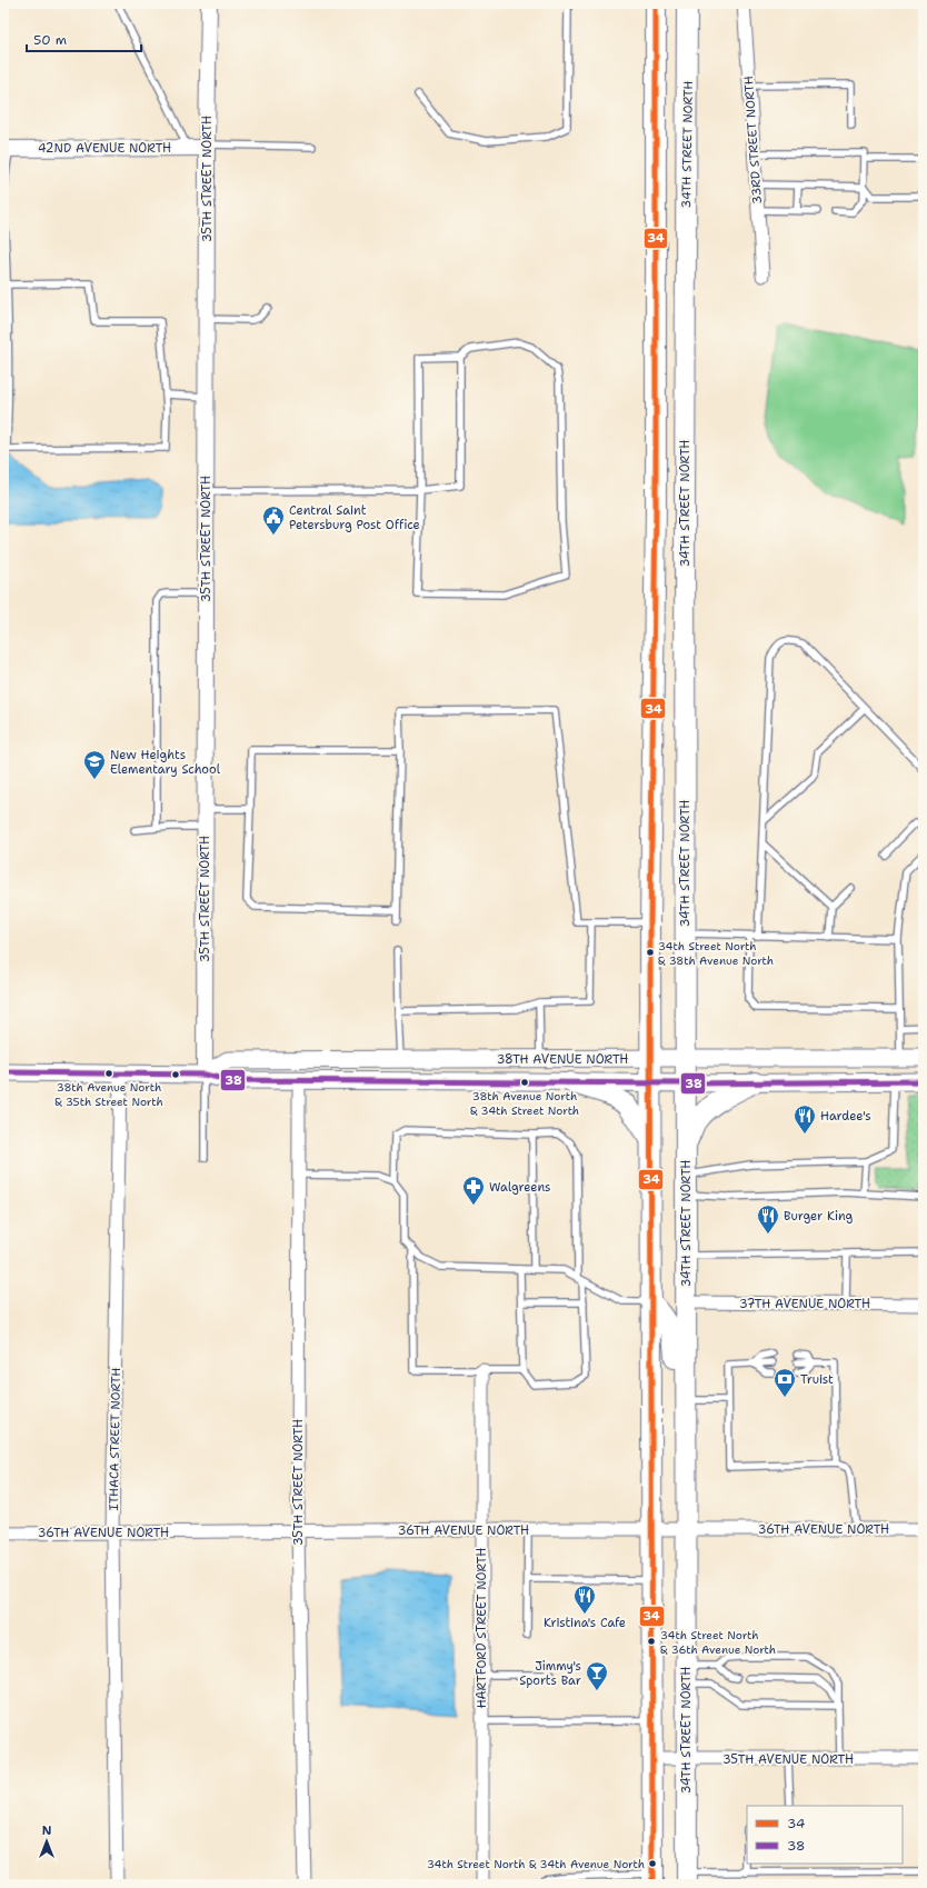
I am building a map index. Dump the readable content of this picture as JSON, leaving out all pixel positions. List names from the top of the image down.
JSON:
{
  "streets": {
    "highway": ["34TH STREET NORTH"],
    "main road": ["38TH AVENUE NORTH"],
    "street": [
      "33RD STREET NORTH",
      "42ND AVENUE NORTH",
      "35TH STREET NORTH",
      "37TH AVENUE NORTH",
      "ITHACA STREET NORTH",
      "36TH AVENUE NORTH",
      "HARTFORD STREET NORTH",
      "35TH AVENUE NORTH"
    ]
  },
  "crossings": [
    ["34TH STREET NORTH", "38TH AVENUE NORTH"],
    ["34TH STREET NORTH", "37TH AVENUE NORTH"],
    ["34TH STREET NORTH", "36TH AVENUE NORTH"],
    ["34TH STREET NORTH", "35TH AVENUE NORTH"],
    ["42ND AVENUE NORTH", "35TH STREET NORTH"],
    ["35TH STREET NORTH", "38TH AVENUE NORTH"],
    ["35TH STREET NORTH", "36TH AVENUE NORTH"],
    ["38TH AVENUE NORTH", "ITHACA STREET NORTH"],
    ["ITHACA STREET NORTH", "36TH AVENUE NORTH"],
    ["36TH AVENUE NORTH", "HARTFORD STREET NORTH"]
  ],
  "places": {
    "public building": ["Central Saint Petersburg Post Office"],
    "school or university": ["New Heights Elementary School"],
    "other": [
      "34th Street North & 38th Avenue North",
      "38th Avenue North & 35th Street North",
      "38th Avenue North & 34th Street North",
      "34th Street North & 36th Avenue North",
      "34th Street North & 34th Avenue North"
    ],
    "restaurant": ["Hardee's", "Burger King", "Kristina's Cafe"],
    "pharmacy": ["Walgreens"],
    "bank": ["Truist"],
    "bar": ["Jimmy's Sports Bar"]
  },
  "lines": ["transit line 34", "transit line 38"],
  "legend": ["34", "38"],
  "scale_bar": "50 m",
  "north": "top"
}
